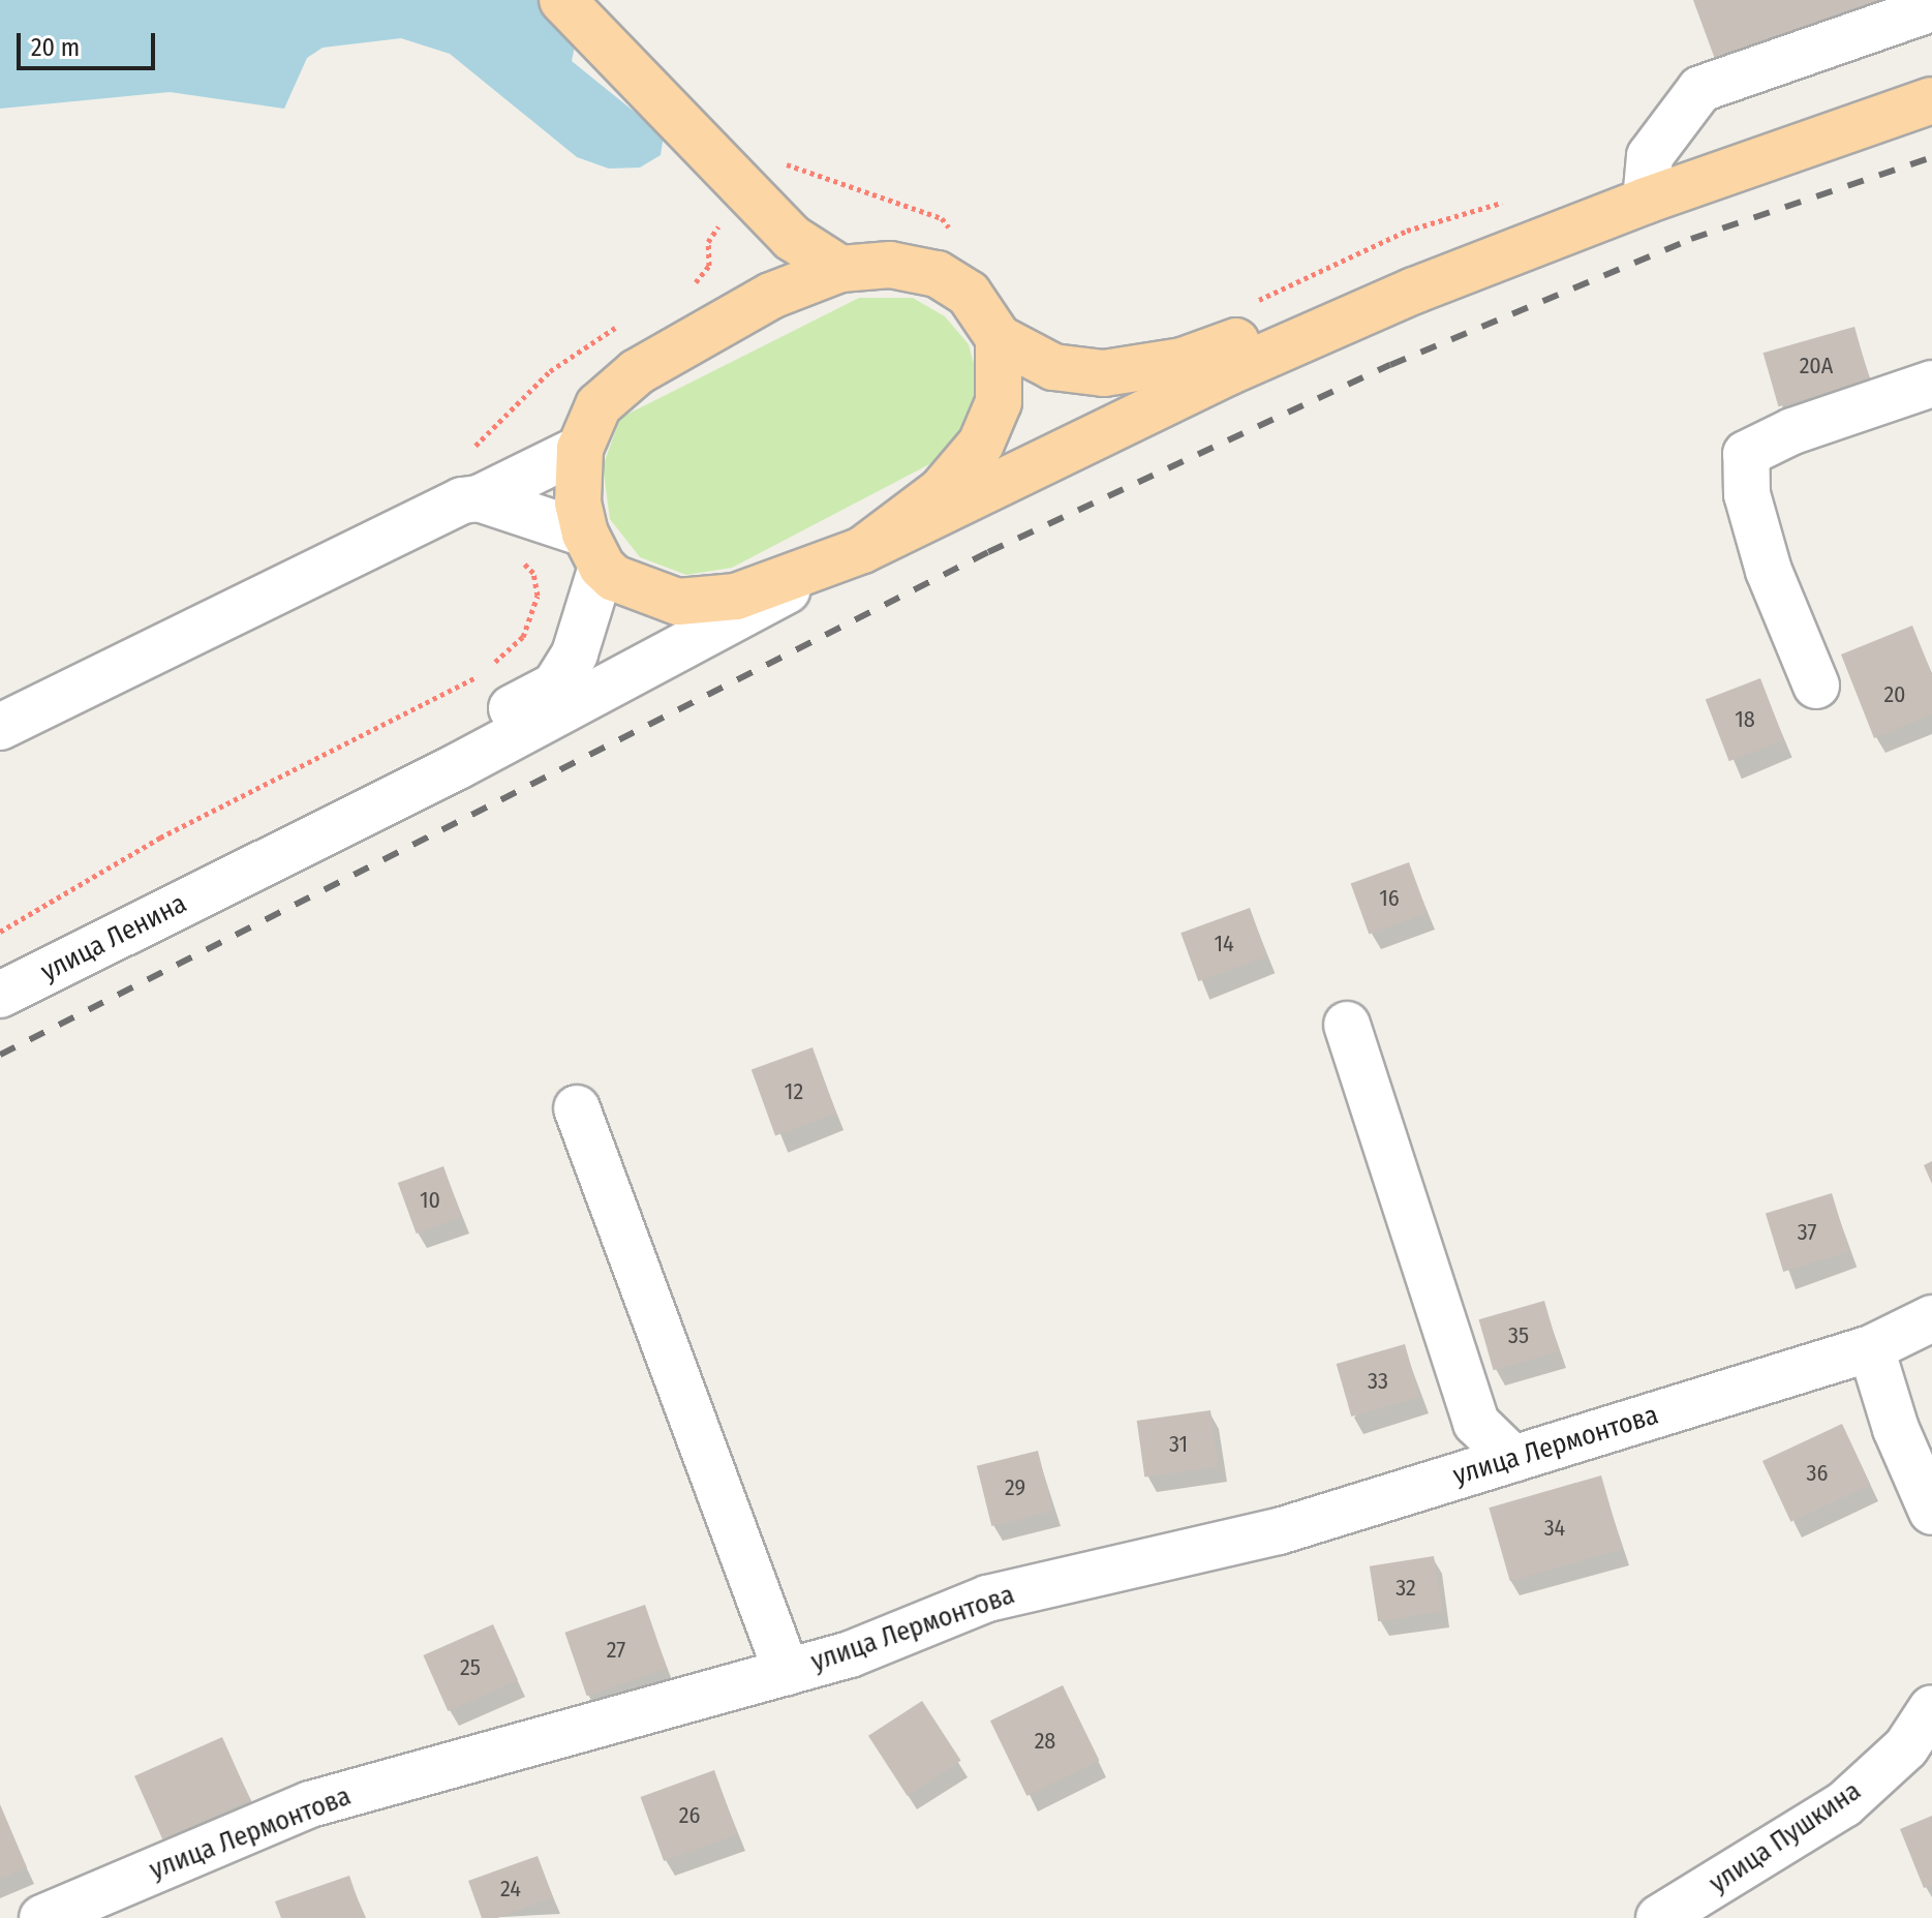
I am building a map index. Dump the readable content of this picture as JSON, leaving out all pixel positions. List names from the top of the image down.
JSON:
{
  "streets": {
    "street": ["улица Ленина", "улица Лермонтова", "улица Пушкина"]
  },
  "house_numbers": [
    "20А",
    "20",
    "18",
    "16",
    "14",
    "12",
    "10",
    "37",
    "35",
    "33",
    "31",
    "36",
    "29",
    "34",
    "32",
    "27",
    "25",
    "28",
    "26",
    "24"
  ],
  "scale_bar": "20 m"
}
